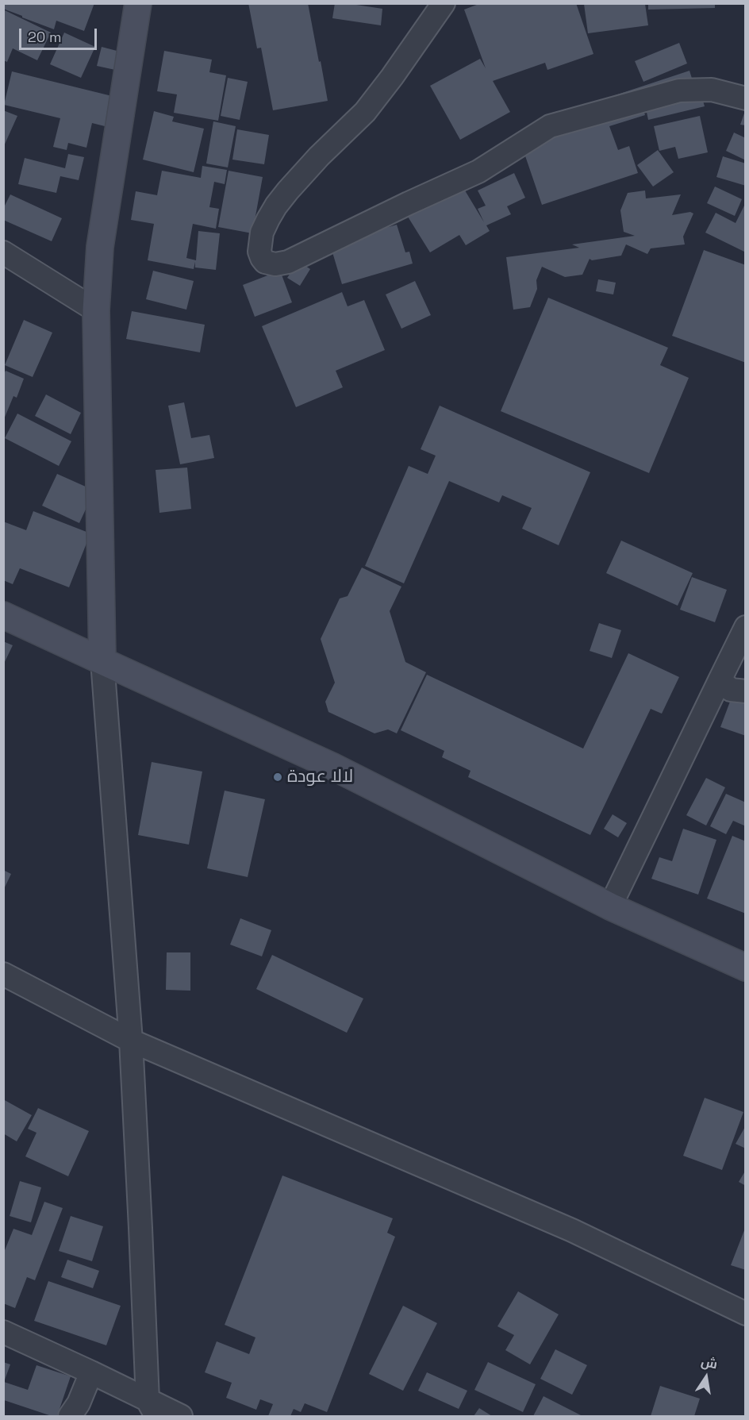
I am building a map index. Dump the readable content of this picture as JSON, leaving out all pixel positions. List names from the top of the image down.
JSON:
{
  "places": ["لالا عودة"],
  "scale_bar": "20 m",
  "north": "top"
}
